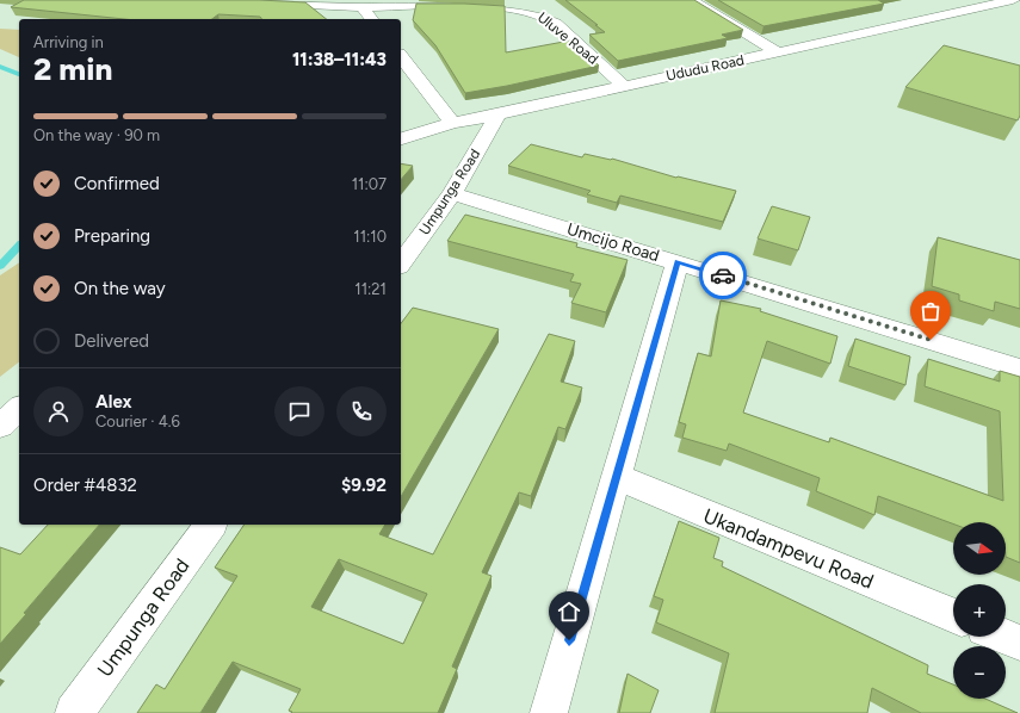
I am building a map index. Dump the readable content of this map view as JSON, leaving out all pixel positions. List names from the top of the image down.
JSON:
{
  "streets": {
    "street": [
      "Uluve Road",
      "Ududu Road",
      "Umpunga Road",
      "Umcijo Road",
      "Ukandampevu Road"
    ]
  },
  "crossings": [
    ["Uluve Road", "Ududu Road"],
    ["Ududu Road", "Umpunga Road"],
    ["Umpunga Road", "Umcijo Road"]
  ],
  "north": "right",
  "page": {
    "heading": ["2 min", "Arriving in", "11:38–11:43"],
    "panel": [
      "Alex",
      "Courier · 4.6",
      "Order #4832",
      "$9.92"
    ],
    "bar": "On the way · 90 m",
    "list": [
      ["Confirmed", "11:07"],
      ["Preparing", "11:10"],
      ["On the way", "11:21"],
      "Delivered"
    ],
    "map_buttons": ["+", "−"]
  }
}
